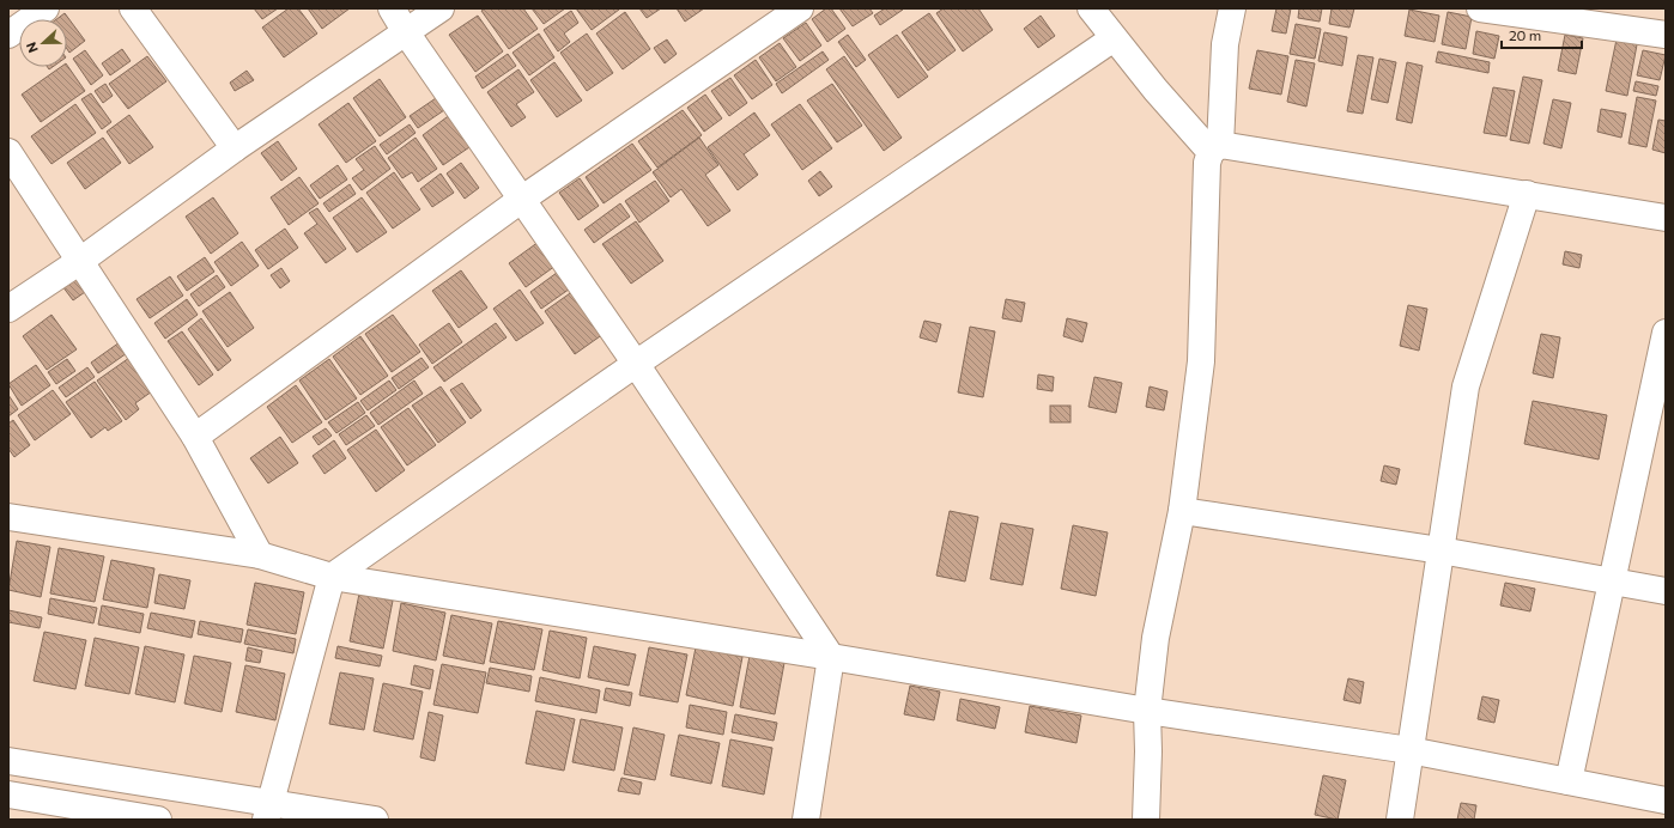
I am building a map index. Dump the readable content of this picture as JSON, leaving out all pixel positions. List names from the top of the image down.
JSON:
{
  "scale_bar": "20 m",
  "north": "left"
}
